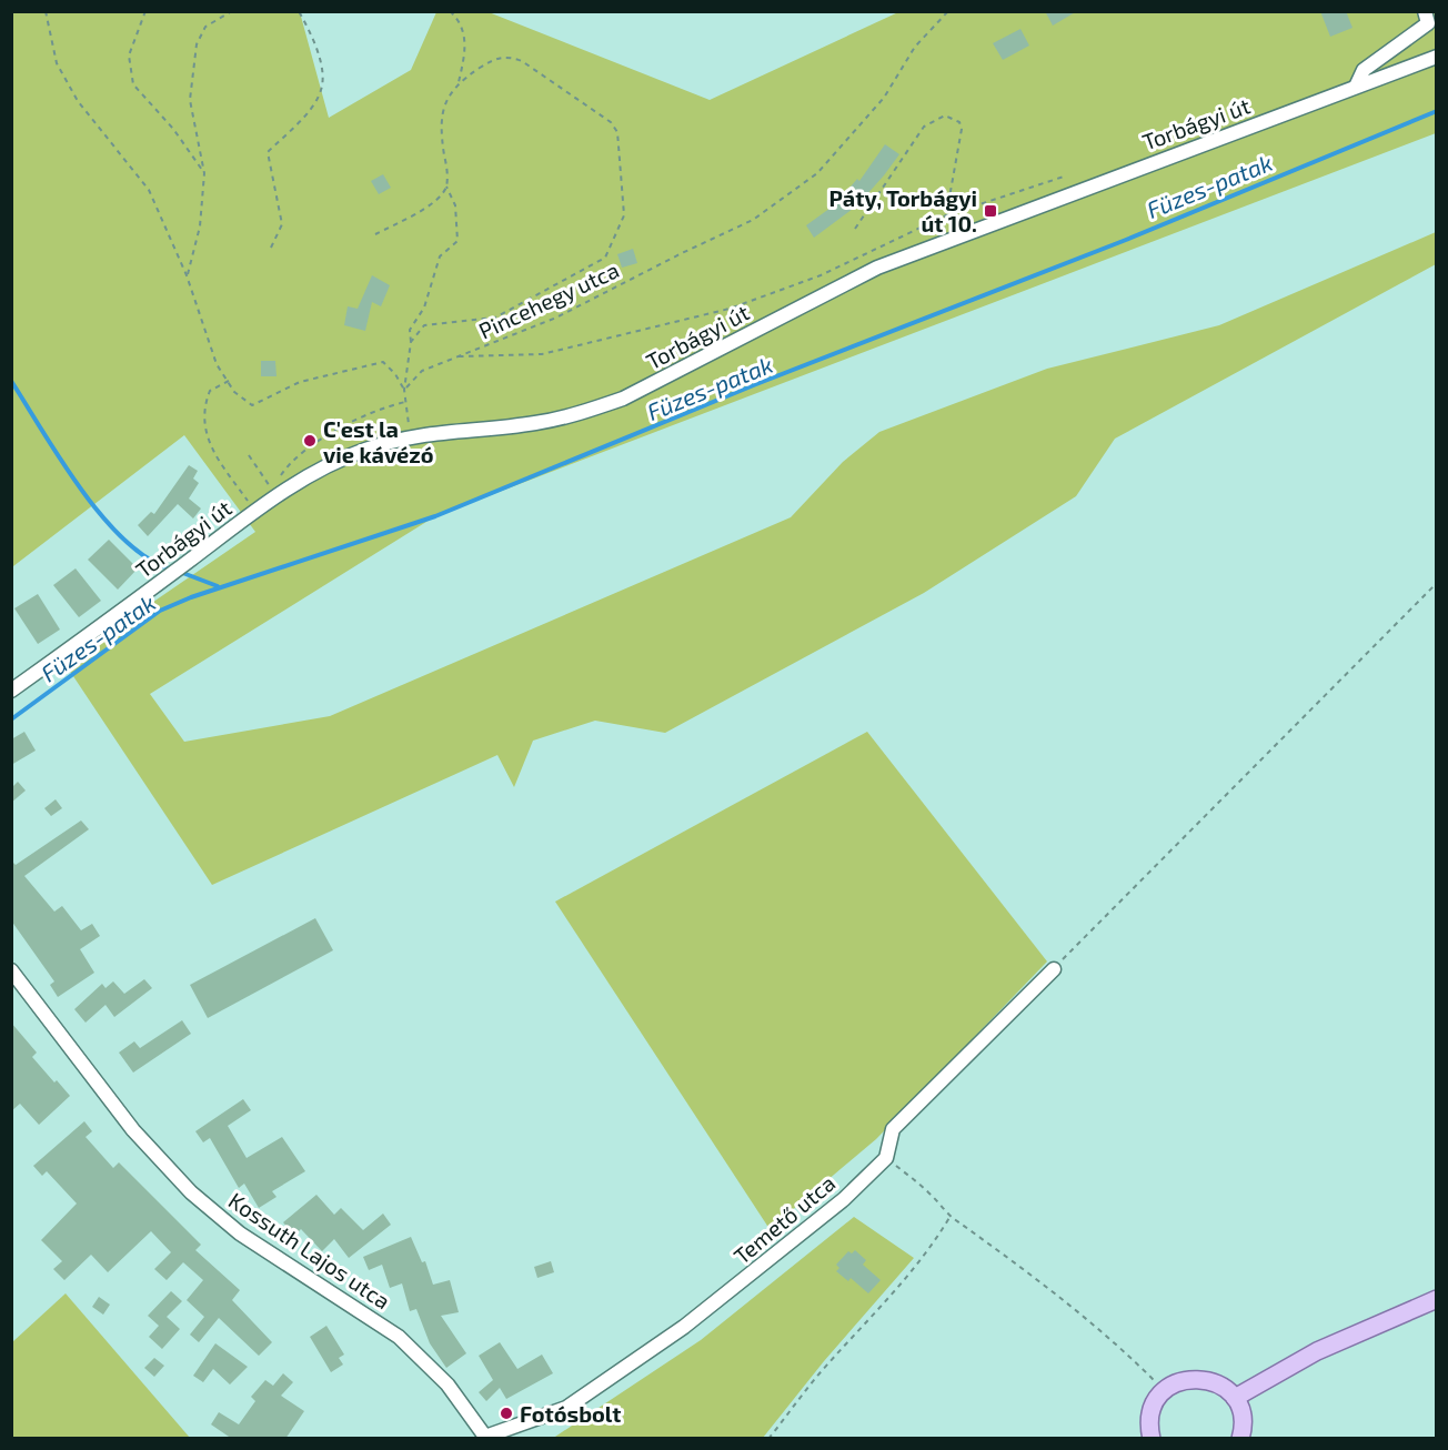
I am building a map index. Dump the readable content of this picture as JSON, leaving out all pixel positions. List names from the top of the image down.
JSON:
{
  "streets": {
    "street": ["Torbágyi út", "Temető utca", "Kossuth Lajos utca"],
    "path": ["Pincehegy utca"]
  },
  "crossings": [
    ["Temető utca", "Kossuth Lajos utca"]
  ],
  "water": ["Füzes-patak"],
  "places": {
    "transit": ["Páty, Torbágyi út 10."],
    "other": ["C'est la vie kávézó", "Fotósbolt"]
  }
}
